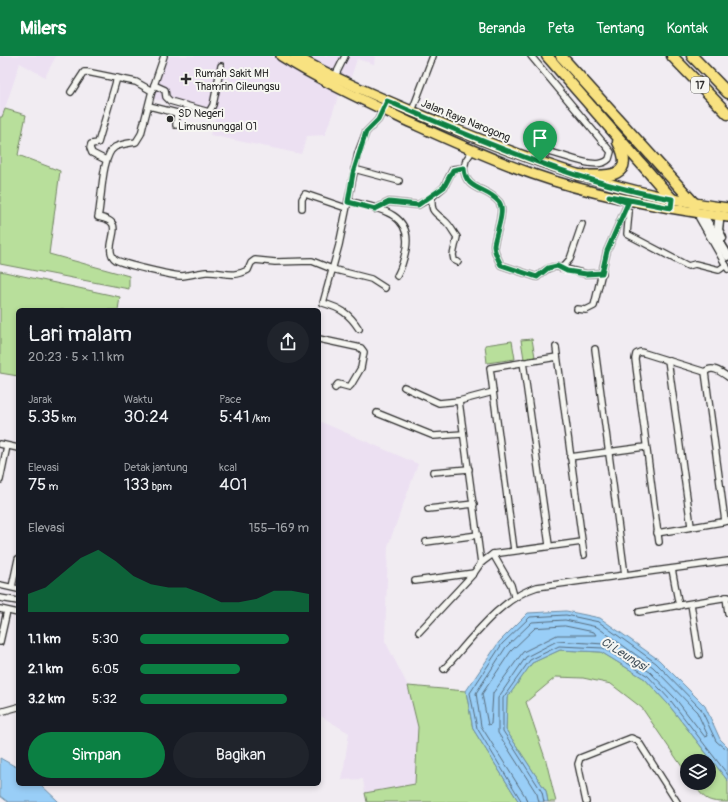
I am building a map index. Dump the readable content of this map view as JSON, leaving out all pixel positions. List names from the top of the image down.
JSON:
{
  "streets": {
    "highway": ["17"],
    "main road": ["Jalan Raya Narogong"]
  },
  "water": ["Ci Leungsi"],
  "places": {
    "health": ["Rumah Sakit MH Thamrin Cileungsu"],
    "other": ["SD Negeri Limusnunggal 01"]
  },
  "page": {
    "header": "Milers",
    "nav": [
      "Beranda",
      "Peta",
      "Tentang",
      "Kontak"
    ],
    "heading": ["Lari malam", "20:23 · 5 × 1.1 km"],
    "stats": [
      ["Jarak", "5.35 km"],
      ["Waktu", "30:24"],
      ["Pace", "5:41 /km"],
      ["Elevasi", "75 m"],
      ["Detak jantung", "133 bpm"],
      ["kcal", "401"]
    ],
    "chart": ["Elevasi", "155–169 m"],
    "list": [
      {
        "name": "1.1 km",
        "note": "5:30"
      },
      {
        "name": "2.1 km",
        "note": "6:05"
      },
      {
        "name": "3.2 km",
        "note": "5:32"
      }
    ],
    "buttons": ["Simpan", "Bagikan"]
  }
}
